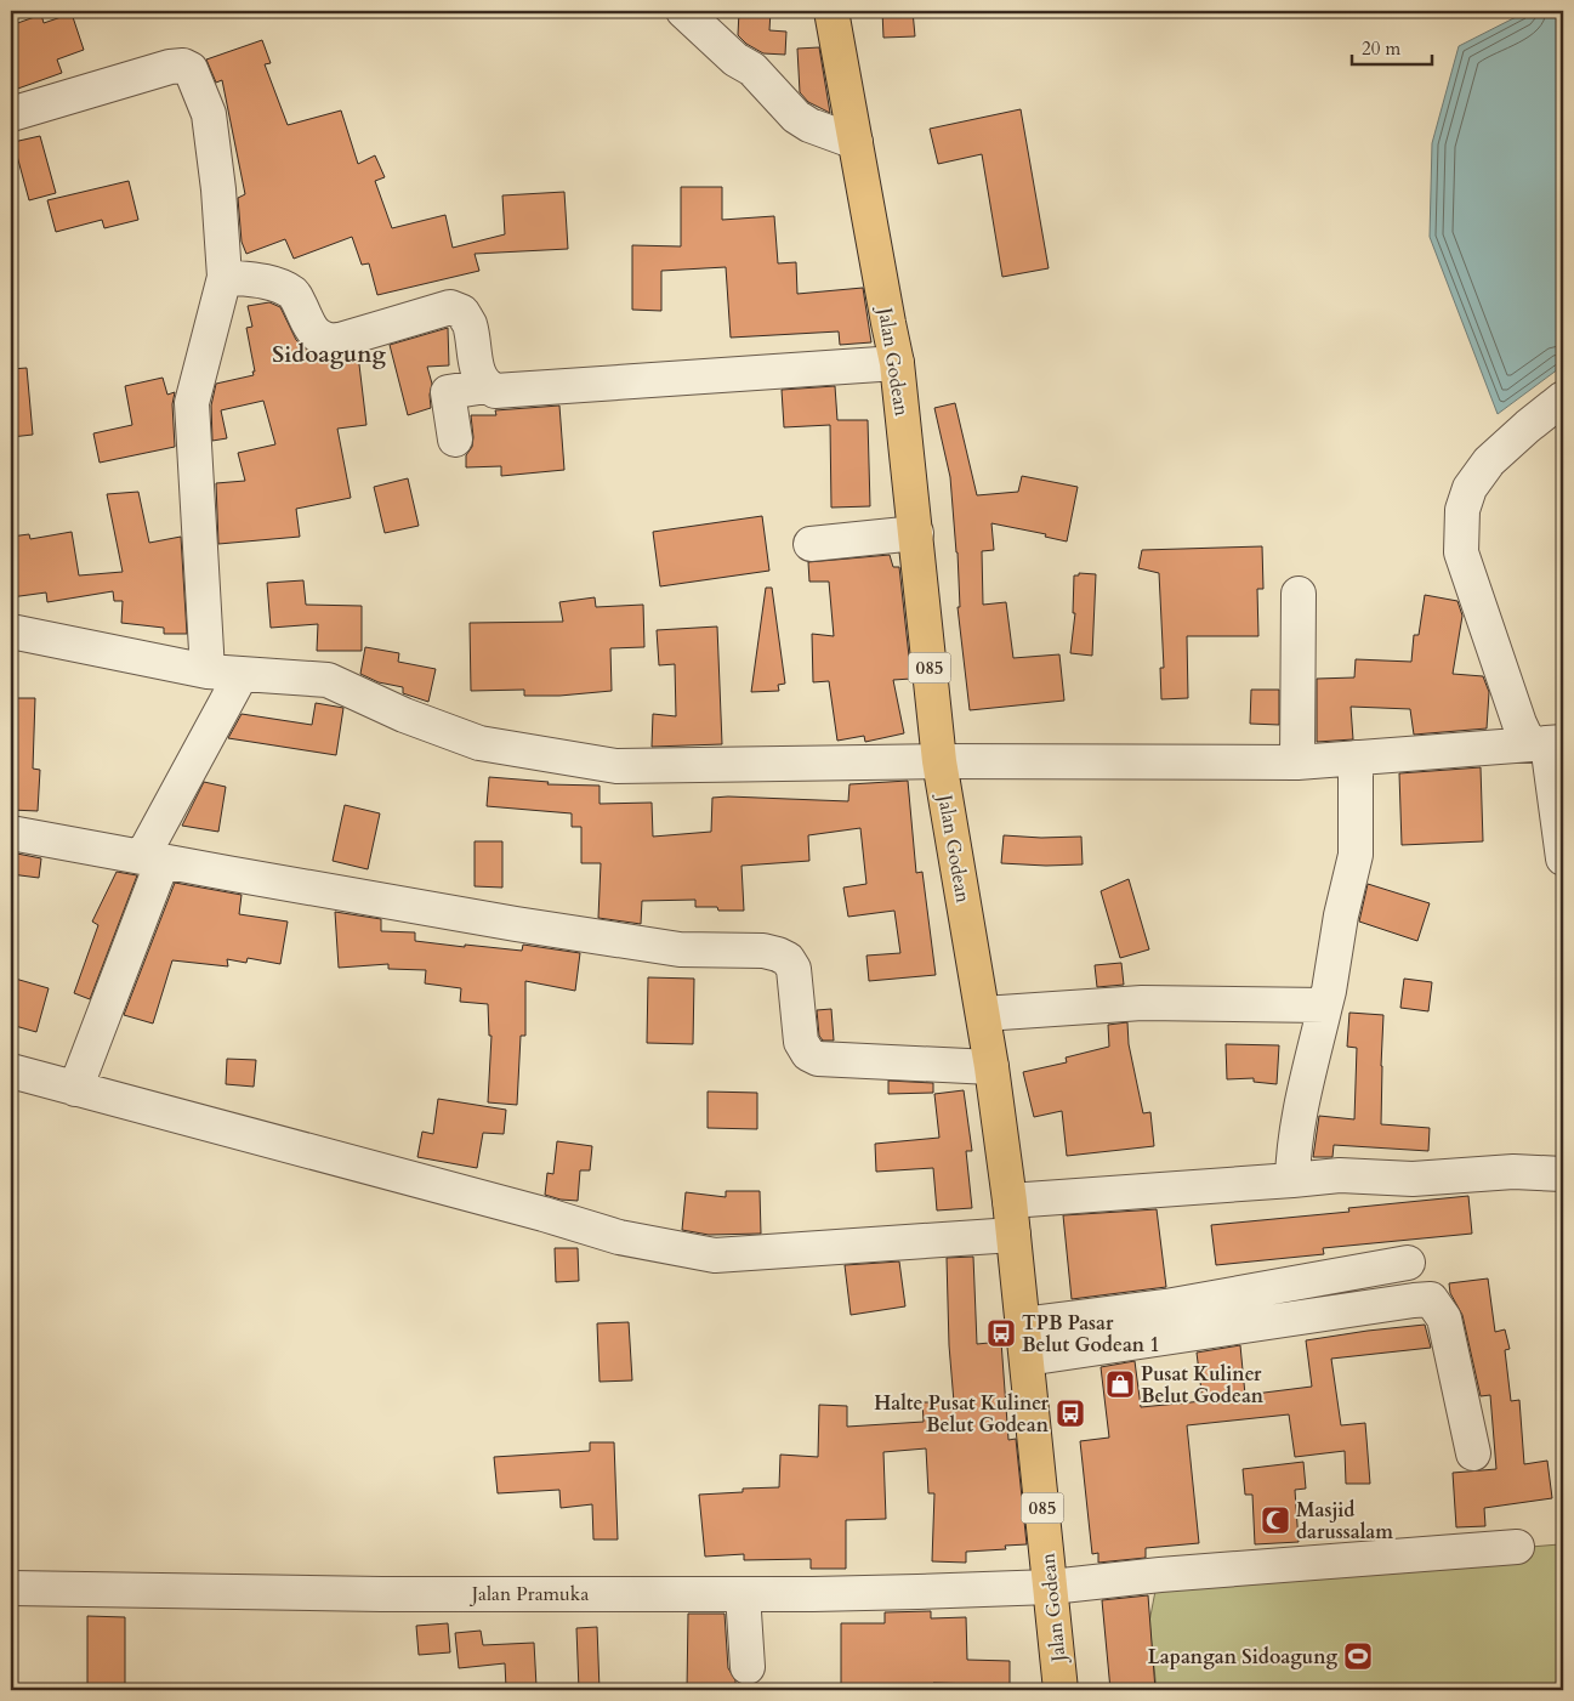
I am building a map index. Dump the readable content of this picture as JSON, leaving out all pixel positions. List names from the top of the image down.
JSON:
{
  "streets": {
    "main road": ["Jalan Godean", "085"],
    "street": ["Jalan Pramuka"]
  },
  "crossings": [
    ["Jalan Godean", "Jalan Pramuka"]
  ],
  "districts": ["Sidoagung"],
  "places": {
    "bus stop": ["TPB Pasar Belut Godean 1", "Halte Pusat Kuliner Belut Godean"],
    "shop": ["Pusat Kuliner Belut Godean"],
    "mosque": ["Masjid darussalam"],
    "sports": ["Lapangan Sidoagung"]
  },
  "scale_bar": "20 m"
}
